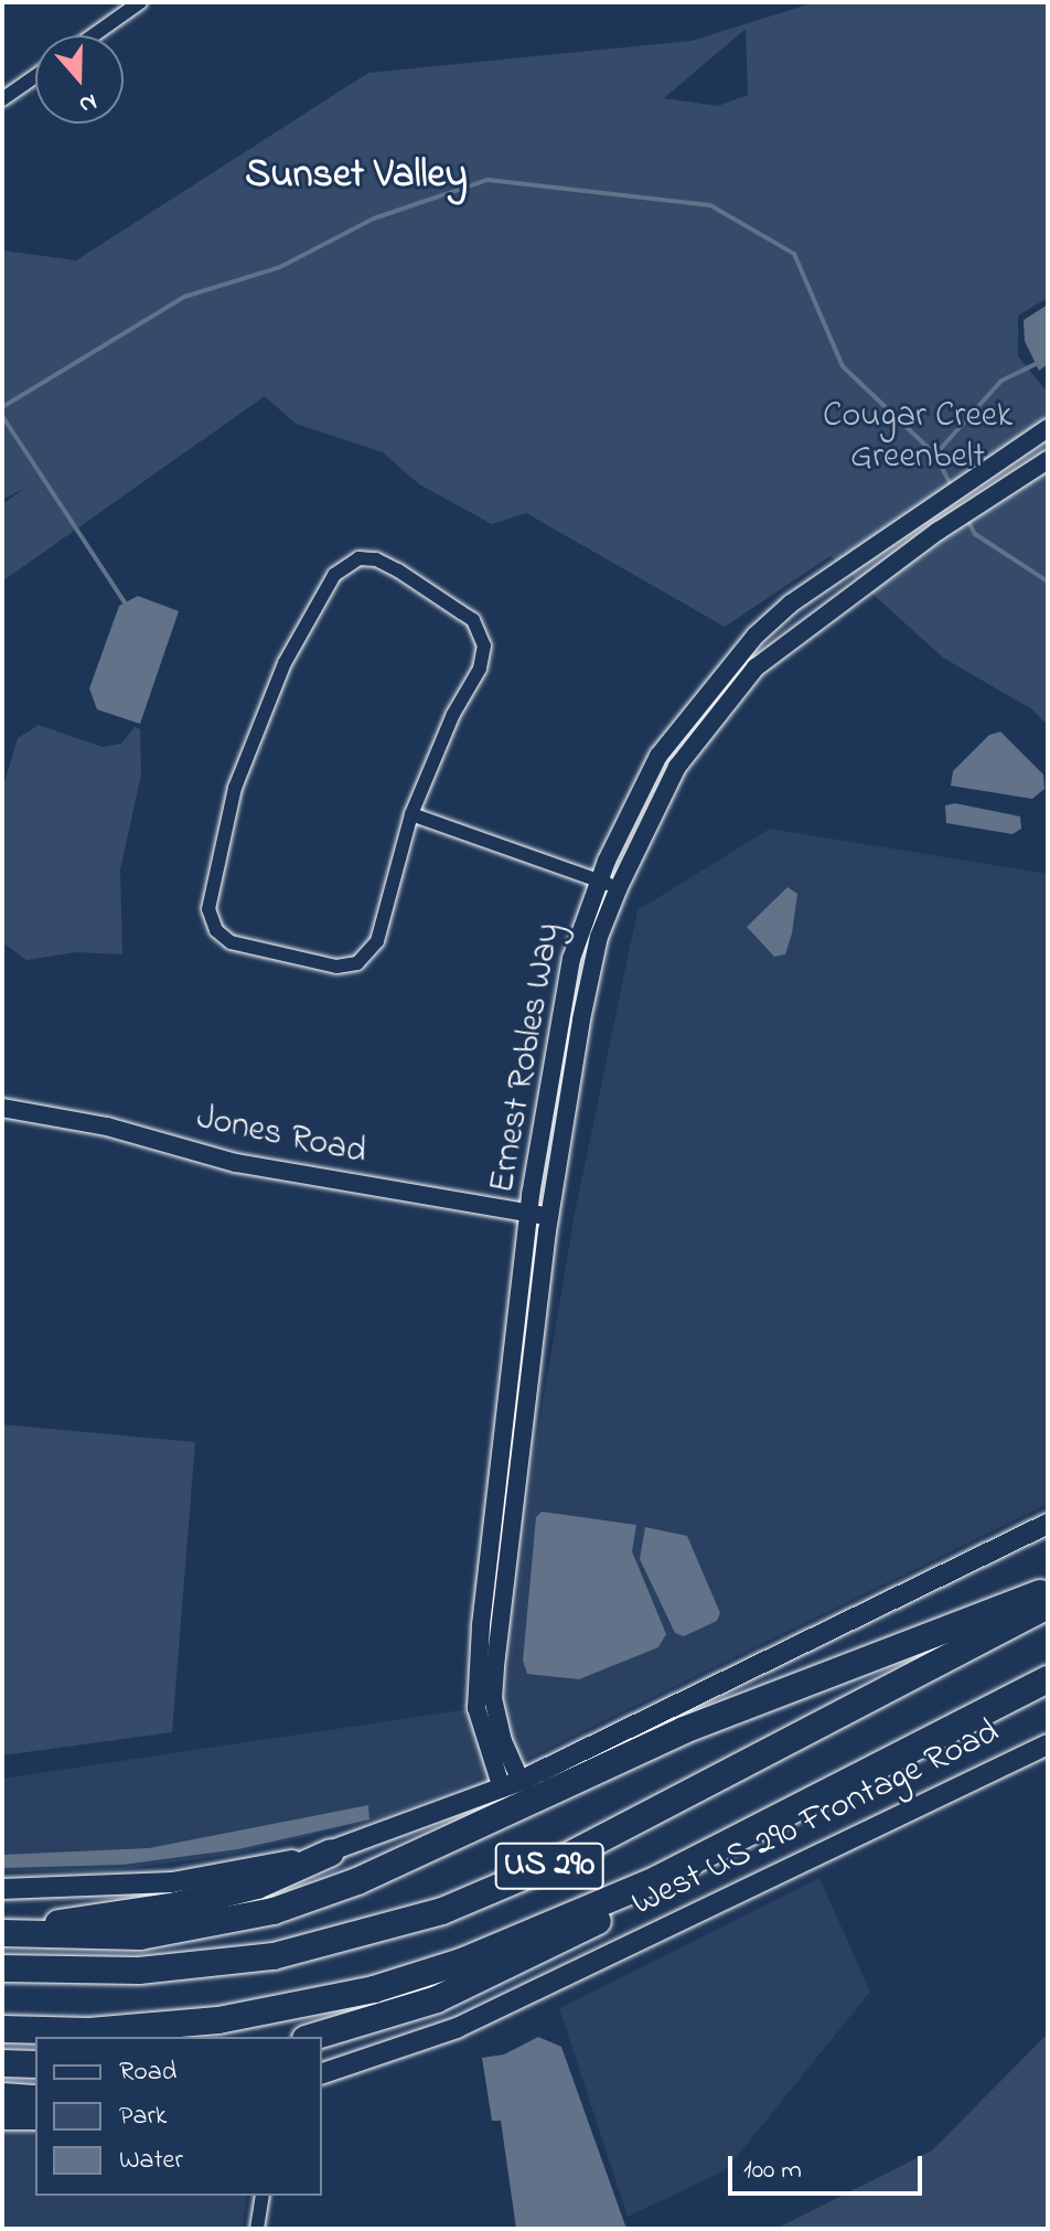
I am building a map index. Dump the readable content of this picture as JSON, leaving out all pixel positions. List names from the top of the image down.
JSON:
{
  "streets": {
    "highway": ["US 290"],
    "main road": ["West US 290 Frontage Road"],
    "street": ["Ernest Robles Way", "Jones Road"]
  },
  "crossings": [
    ["Ernest Robles Way", "Jones Road"]
  ],
  "districts": ["Sunset Valley"],
  "parks": ["Cougar Creek Greenbelt"],
  "legend": ["Road", "Park", "Water"],
  "scale_bar": "100 m",
  "north": "bottom"
}
